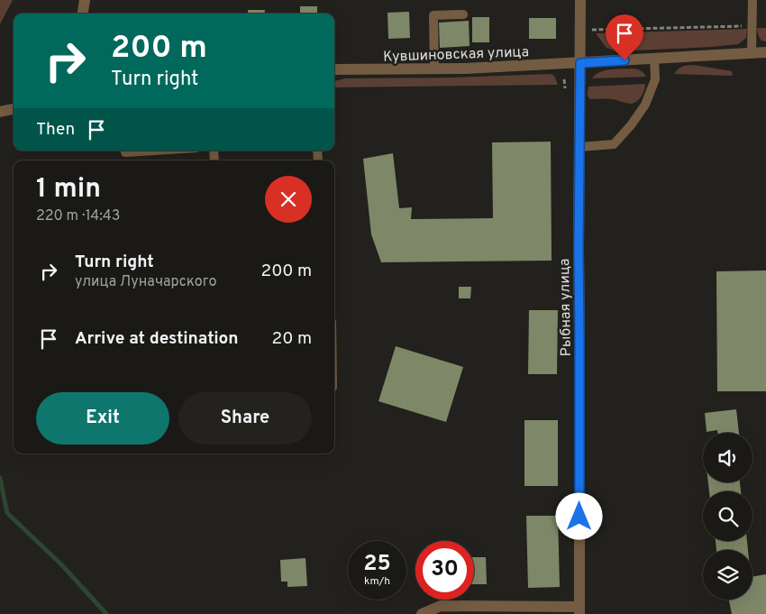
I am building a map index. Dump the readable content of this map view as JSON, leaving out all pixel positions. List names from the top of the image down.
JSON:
{
  "streets": {
    "street": ["Кувшиновская улица", "Рыбная улица"]
  },
  "crossings": [
    ["Кувшиновская улица", "Рыбная улица"]
  ],
  "page": {
    "turn": ["200 m", "Turn right"],
    "then": "Then",
    "heading": ["1 min", "220 m · 14:43"],
    "list": [
      {
        "name": "Turn right",
        "note": "улица Луначарского",
        "value": "200 m"
      },
      {
        "name": "Arrive at destination",
        "value": "20 m"
      }
    ],
    "buttons": ["Exit", "Share"],
    "speed": "25 km/h",
    "limit": "30"
  }
}
